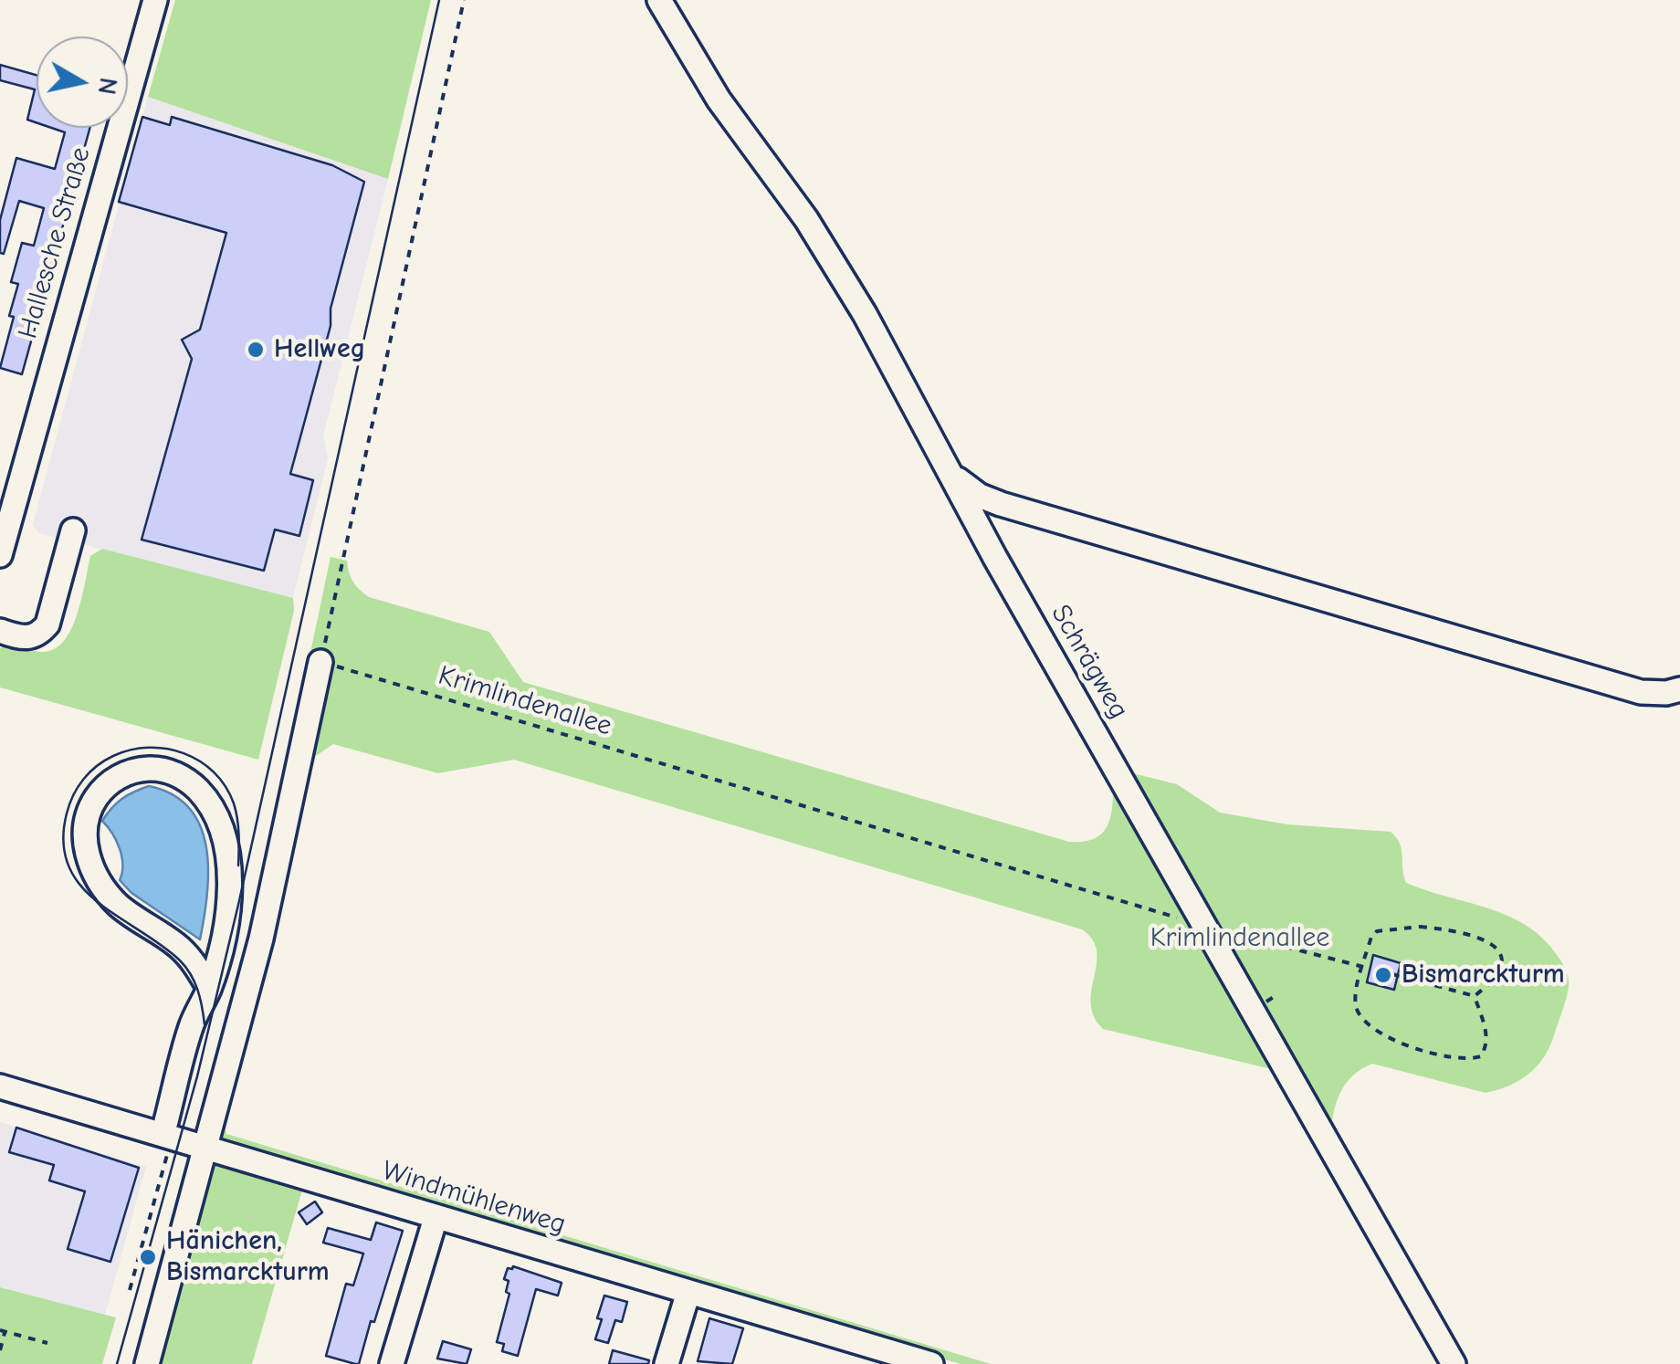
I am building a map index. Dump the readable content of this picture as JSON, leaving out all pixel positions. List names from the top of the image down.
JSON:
{
  "streets": {
    "street": ["Hallesche Straße", "Schrägweg", "Windmühlenweg"],
    "path": ["Krimlindenallee"]
  },
  "crossings": [
    ["Schrägweg", "Krimlindenallee"]
  ],
  "parks": ["Krimlindenallee"],
  "places": ["Hellweg", "Bismarckturm", "Hänichen, Bismarckturm"],
  "north": "right"
}
